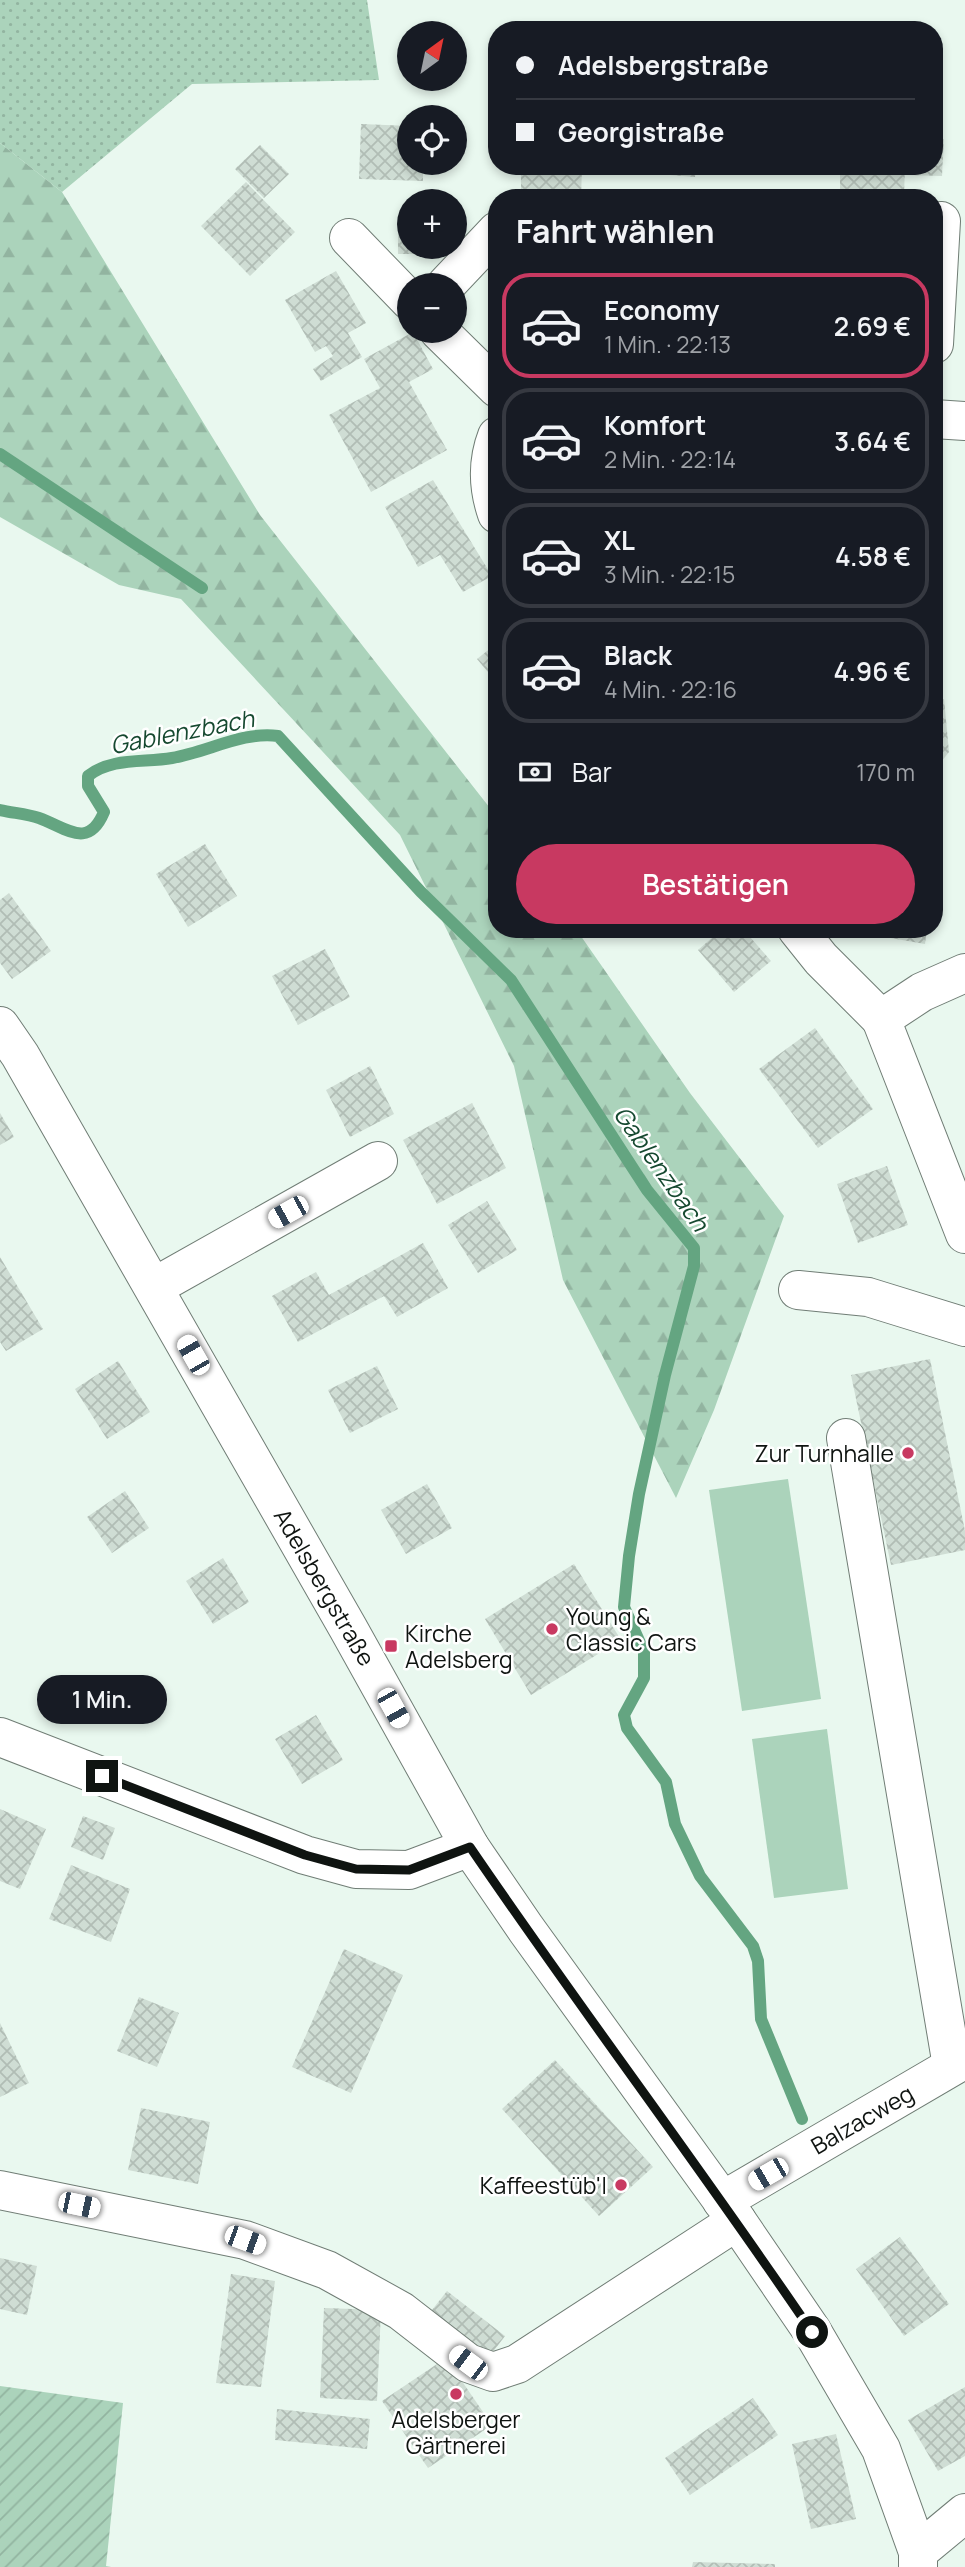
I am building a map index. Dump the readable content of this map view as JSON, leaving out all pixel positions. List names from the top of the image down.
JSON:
{
  "streets": {
    "street": ["Adelsbergstraße", "Balzacweg"]
  },
  "crossings": [
    ["Adelsbergstraße", "Balzacweg"]
  ],
  "water": ["Gablenzbach"],
  "places": {
    "other": [
      "Zur Turnhalle",
      "Young & Classic Cars",
      "Kaffeestüb'l",
      "Adelsberger Gärtnerei"
    ],
    "transit": ["Kirche Adelsberg"]
  },
  "north": "top right",
  "page": {
    "map_buttons": ["+", "−"],
    "banner": ["Adelsbergstraße", "Georgistraße"],
    "heading": "Fahrt wählen",
    "list": [
      {
        "name": "Economy",
        "note": "1 Min. · 22:13",
        "value": "2.69 €"
      },
      {
        "name": "Komfort",
        "note": "2 Min. · 22:14",
        "value": "3.64 €"
      },
      {
        "name": "XL",
        "note": "3 Min. · 22:15",
        "value": "4.58 €"
      },
      {
        "name": "Black",
        "note": "4 Min. · 22:16",
        "value": "4.96 €"
      }
    ],
    "pay": ["Bar", "170 m"],
    "buttons": "Bestätigen",
    "bubble": "1 Min."
  }
}
